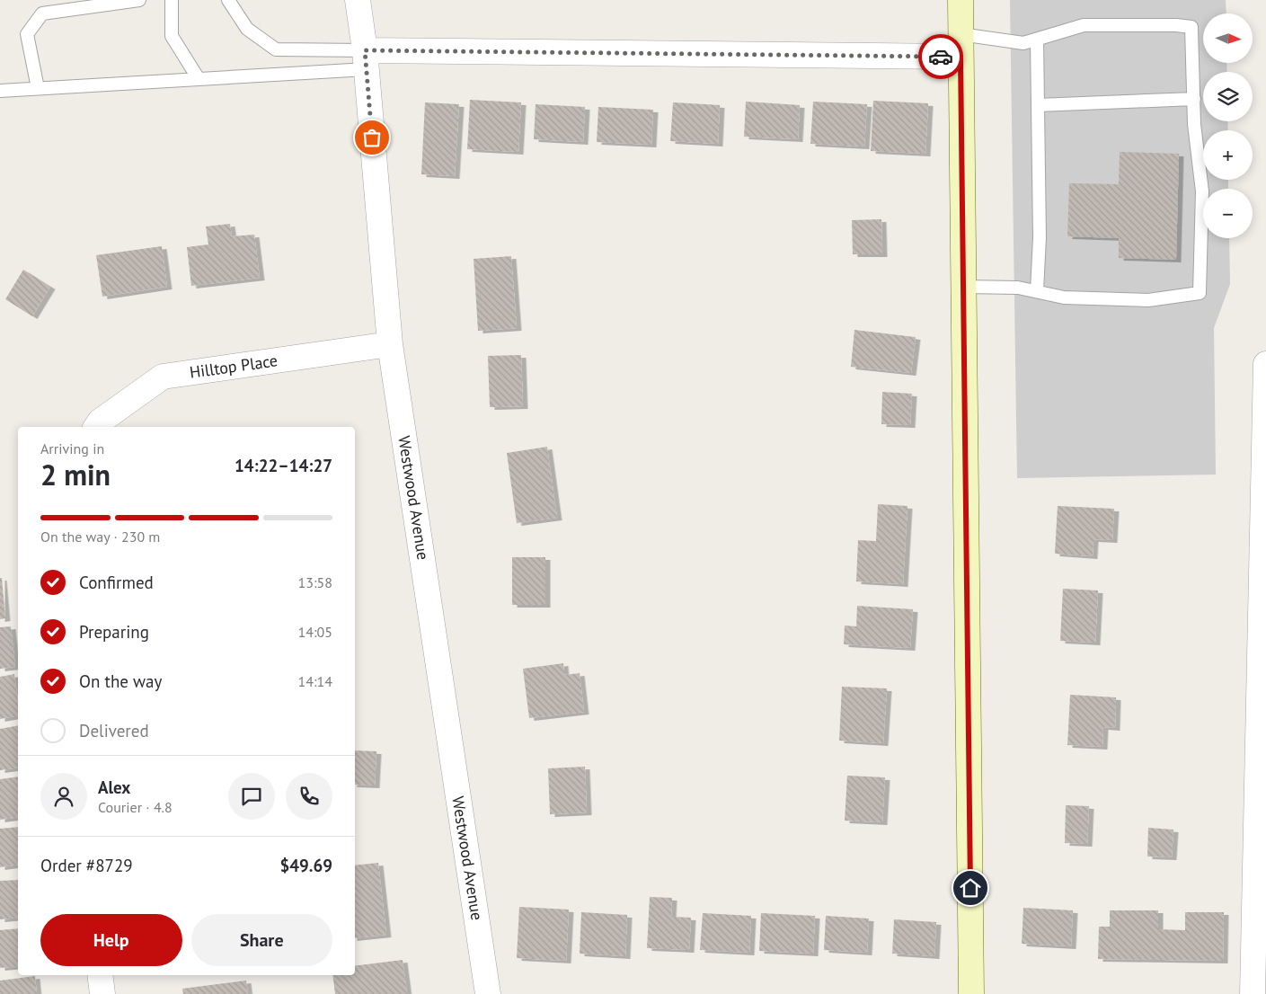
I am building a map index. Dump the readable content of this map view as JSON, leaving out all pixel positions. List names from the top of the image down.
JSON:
{
  "streets": {
    "street": ["Hilltop Place", "Westwood Avenue"]
  },
  "crossings": [
    ["Hilltop Place", "Westwood Avenue"]
  ],
  "north": "right",
  "page": {
    "map_buttons": ["+", "−"],
    "heading": ["2 min", "Arriving in", "14:22–14:27"],
    "panel": [
      "Alex",
      "Courier · 4.8",
      "Order #8729",
      "$49.69"
    ],
    "bar": "On the way · 230 m",
    "list": [
      ["Confirmed", "13:58"],
      ["Preparing", "14:05"],
      ["On the way", "14:14"],
      "Delivered"
    ],
    "buttons": ["Help", "Share"]
  }
}
